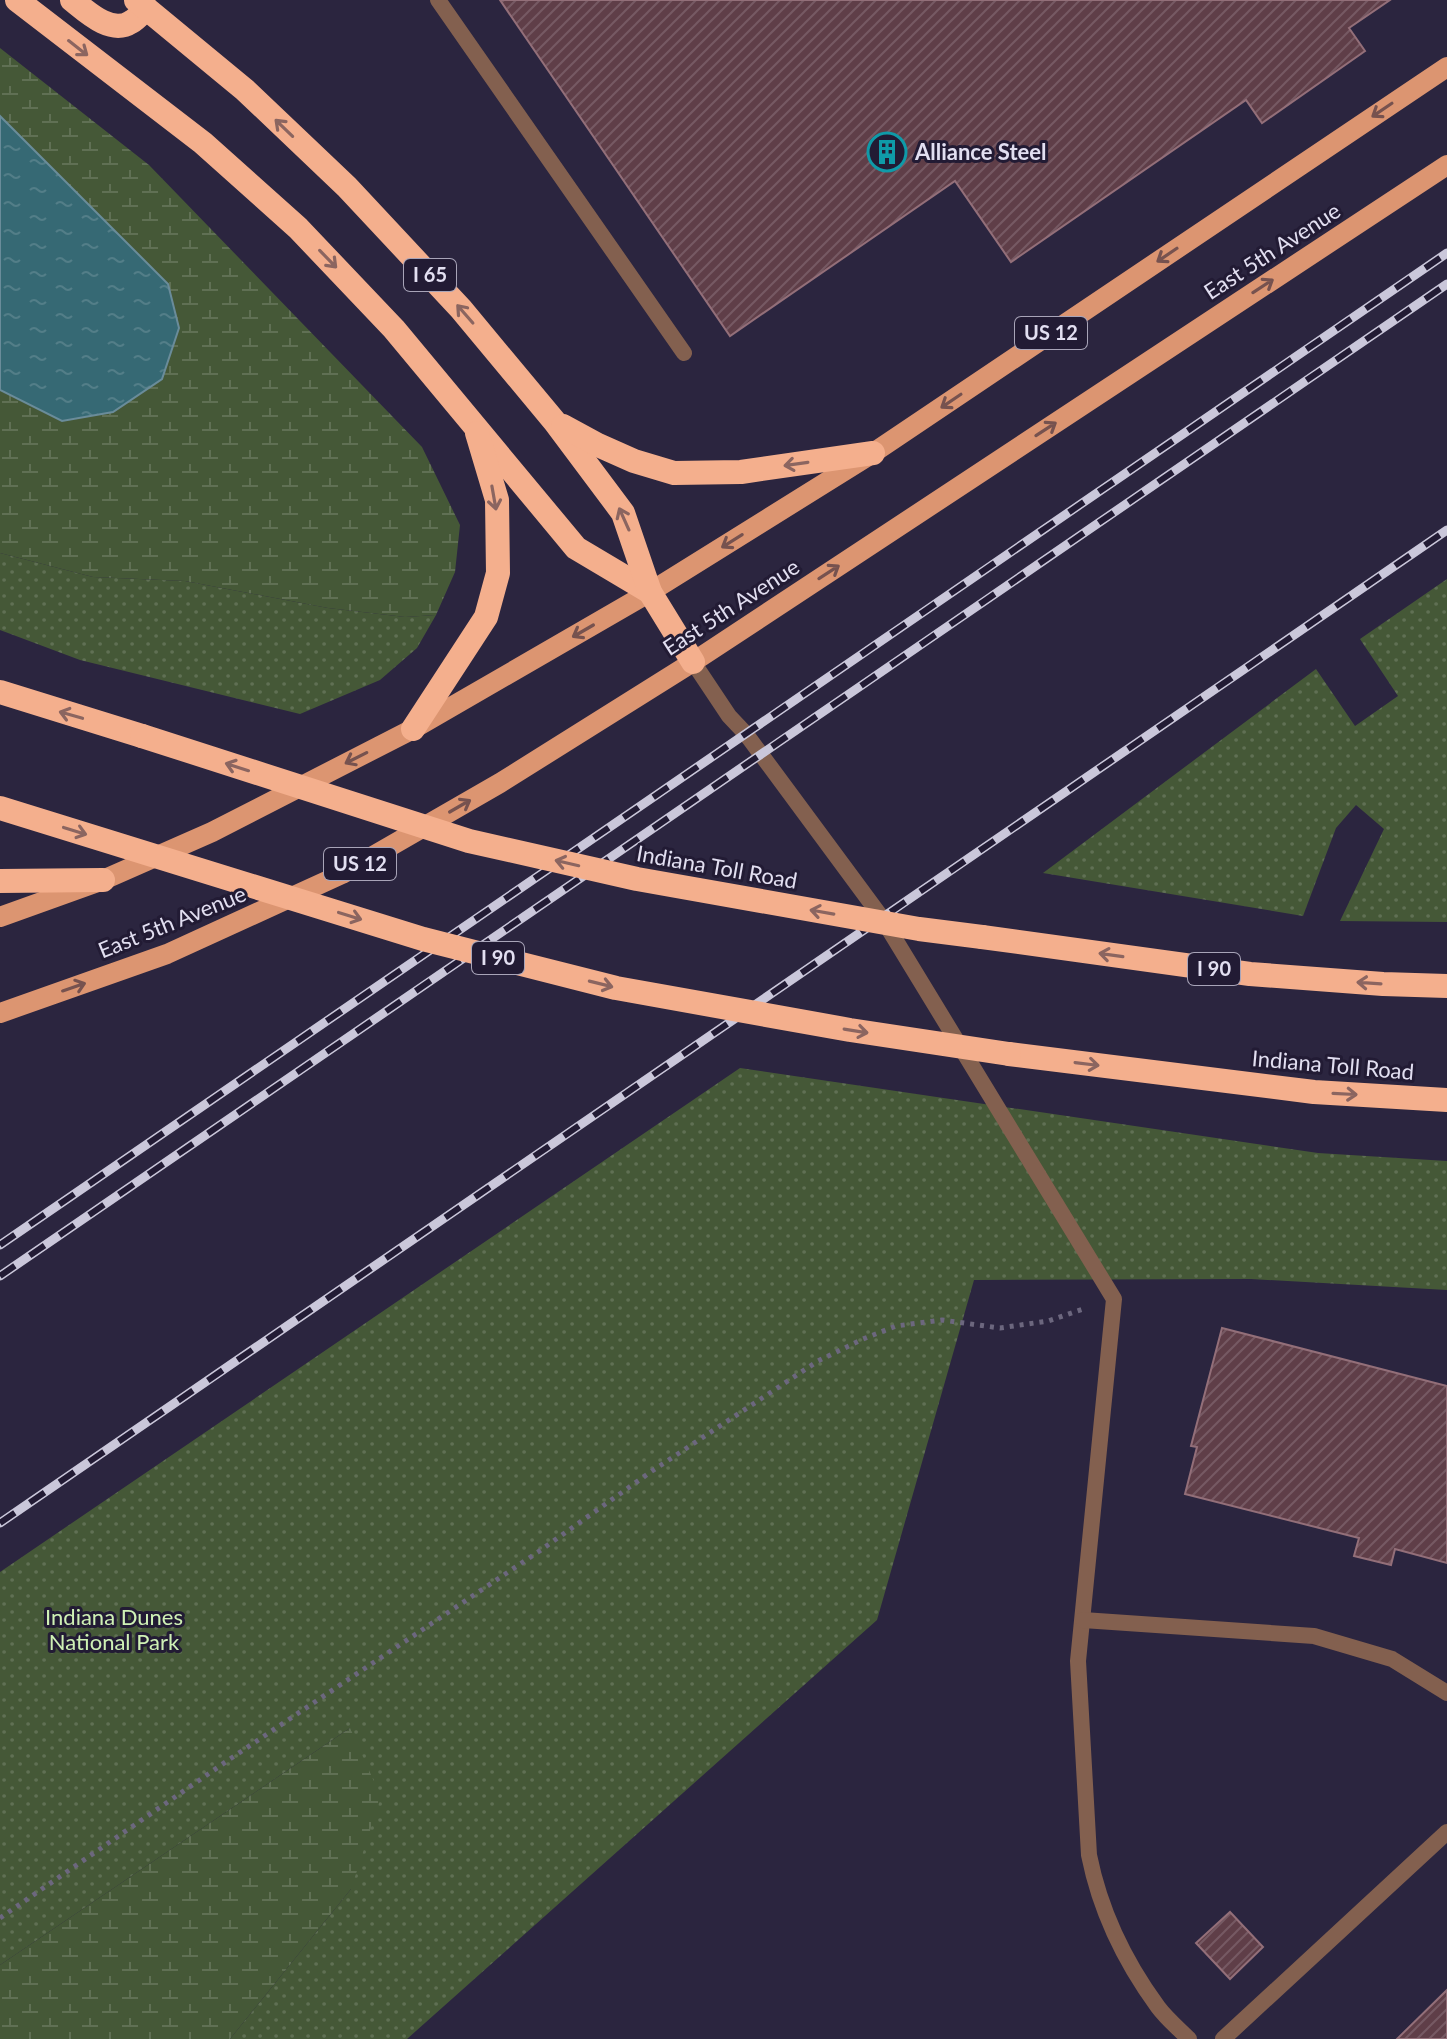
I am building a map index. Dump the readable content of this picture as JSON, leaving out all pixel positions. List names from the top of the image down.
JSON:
{
  "streets": {
    "highway": ["I 65", "Indiana Toll Road", "I 90"],
    "main road": ["East 5th Avenue", "US 12"]
  },
  "crossings": [
    ["East 5th Avenue", "I 65"],
    ["I 65", "US 12"]
  ],
  "parks": ["Indiana Dunes National Park"],
  "places": {
    "building": ["Alliance Steel"]
  }
}
